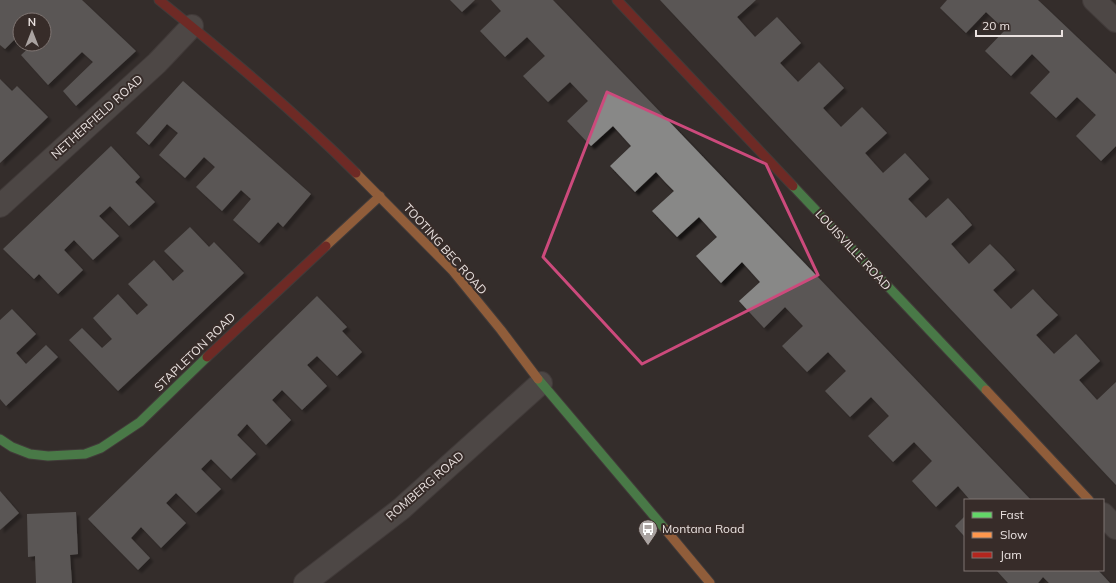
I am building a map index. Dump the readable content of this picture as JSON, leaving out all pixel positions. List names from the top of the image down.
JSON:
{
  "streets": {
    "main road": ["TOOTING BEC ROAD", "LOUISVILLE ROAD", "STAPLETON ROAD"],
    "street": ["NETHERFIELD ROAD", "ROMBERG ROAD"]
  },
  "crossings": [
    ["NETHERFIELD ROAD", "TOOTING BEC ROAD"],
    ["TOOTING BEC ROAD", "STAPLETON ROAD"],
    ["TOOTING BEC ROAD", "ROMBERG ROAD"]
  ],
  "places": {
    "bus stop": ["Montana Road"]
  },
  "legend": ["Fast", "Slow", "Jam"],
  "scale_bar": "20 m",
  "north": "top"
}
